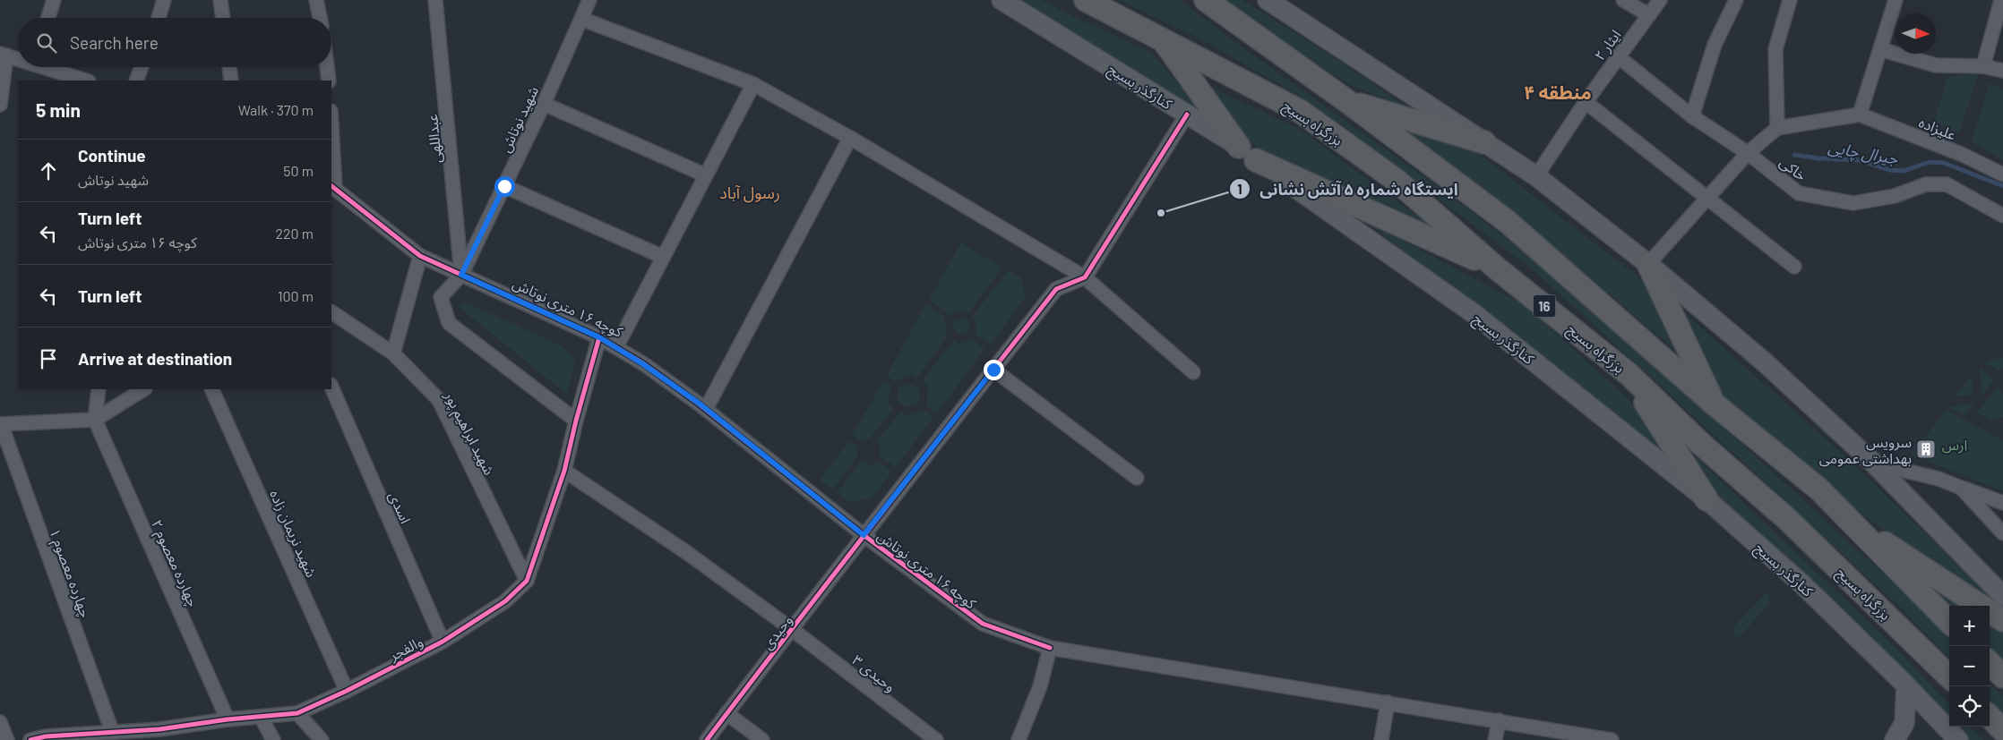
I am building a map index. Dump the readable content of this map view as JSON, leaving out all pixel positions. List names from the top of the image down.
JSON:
{
  "streets": {
    "highway": ["بزرگراه بسیج", "16"],
    "main road": ["کنارگذر بسیج"],
    "street": [
      "ایثار ۲",
      "شهید نوتاش",
      "علیزاده",
      "عبداللهی",
      "خاکی",
      "کوچه ۱۶ متری نوتاش",
      "شهید ابراهیم پور",
      "اسدی",
      "شهید نریمان زاده",
      "چهارده معصوم ۲",
      "چهارده معصوم ۱",
      "وحیدی",
      "والفجر",
      "وحیدی ۳"
    ]
  },
  "crossings": [
    ["ایثار ۲", "خاکی"],
    ["شهید نوتاش", "عبداللهی"],
    ["شهید نوتاش", "کوچه ۱۶ متری نوتاش"],
    ["شهید نوتاش", "والفجر"],
    ["عبداللهی", "کوچه ۱۶ متری نوتاش"],
    ["کوچه ۱۶ متری نوتاش", "وحیدی"],
    ["کوچه ۱۶ متری نوتاش", "والفجر"],
    ["شهید ابراهیم پور", "والفجر"],
    ["اسدی", "والفجر"],
    ["شهید نریمان زاده", "والفجر"],
    ["چهارده معصوم ۲", "والفجر"],
    ["چهارده معصوم ۱", "والفجر"],
    ["وحیدی", "وحیدی ۳"],
    ["والفجر", "وحیدی ۳"]
  ],
  "districts": ["منطقه ۴", "رسول آباد"],
  "water": ["جیرال چایی"],
  "parks": ["ارس"],
  "places": {
    "other": ["ایستگاه شماره ۵ آتش نشانی"],
    "building": ["سرویس بهداشتی عمومی"]
  },
  "north": "right",
  "page": {
    "search": "Search here",
    "heading": ["5 min", "Walk · 370 m"],
    "list": [
      ["Continue", "شهید نوتاش", "50 m"],
      ["Turn left", "کوچه ۱۶ متری نوتاش", "220 m"],
      ["Turn left", "100 m"],
      "Arrive at destination"
    ],
    "map_buttons": ["+", "−"]
  }
}
